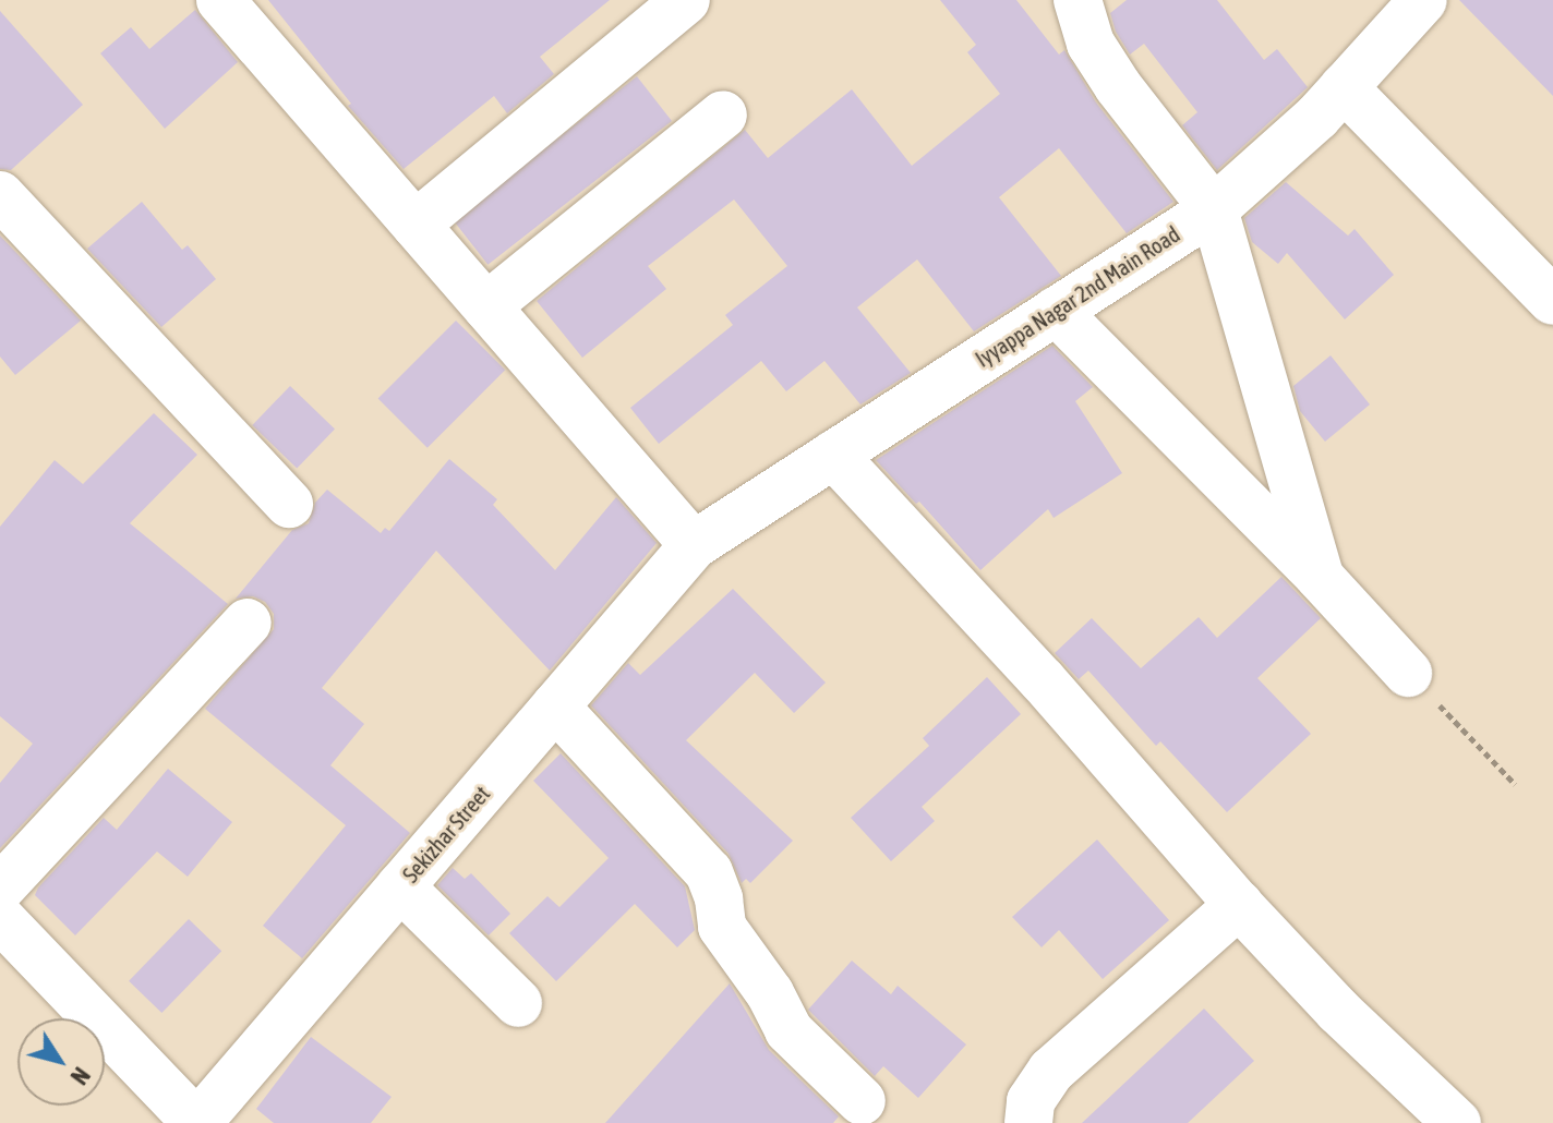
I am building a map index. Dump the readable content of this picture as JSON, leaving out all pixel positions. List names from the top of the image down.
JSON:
{
  "streets": {
    "street": ["Iyyappa Nagar 2nd Main Road", "Sekizhar Street"]
  },
  "crossings": [
    ["Iyyappa Nagar 2nd Main Road", "Sekizhar Street"]
  ],
  "north": "bottom right"
}
